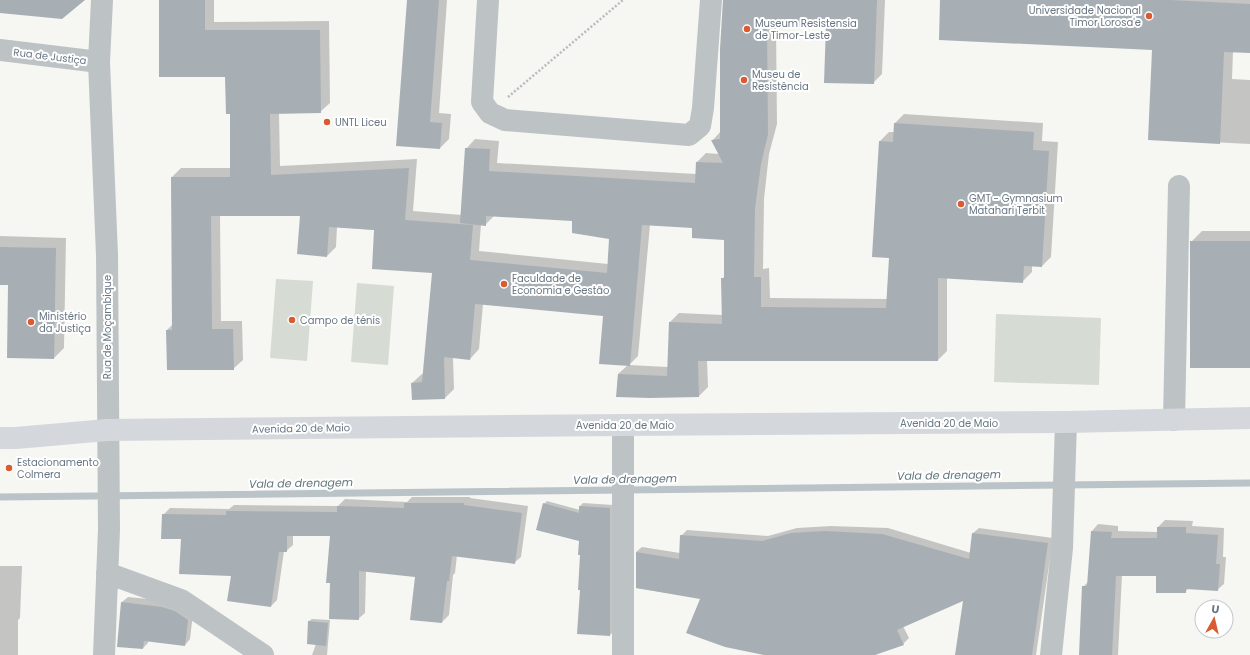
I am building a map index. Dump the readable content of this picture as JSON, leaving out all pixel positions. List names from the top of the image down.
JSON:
{
  "streets": {
    "main road": ["Avenida 20 de Maio"],
    "street": ["Rua de Justiça", "Rua de Moçambique"]
  },
  "crossings": [
    ["Rua de Justiça", "Rua de Moçambique"],
    ["Rua de Moçambique", "Avenida 20 de Maio"]
  ],
  "water": ["Vala de drenagem"],
  "places": [
    "Universidade Nacional Timor Lorosa'e",
    "Museum Resistensia de Timor-Leste",
    "Museu de Resistência",
    "UNTL Liceu",
    "GMT - Gymnasium Matahari Terbit",
    "Faculdade de Economia e Gestão",
    "Campo de ténis",
    "Ministério da Justiça",
    "Estacionamento Colmera"
  ],
  "north": "top"
}
